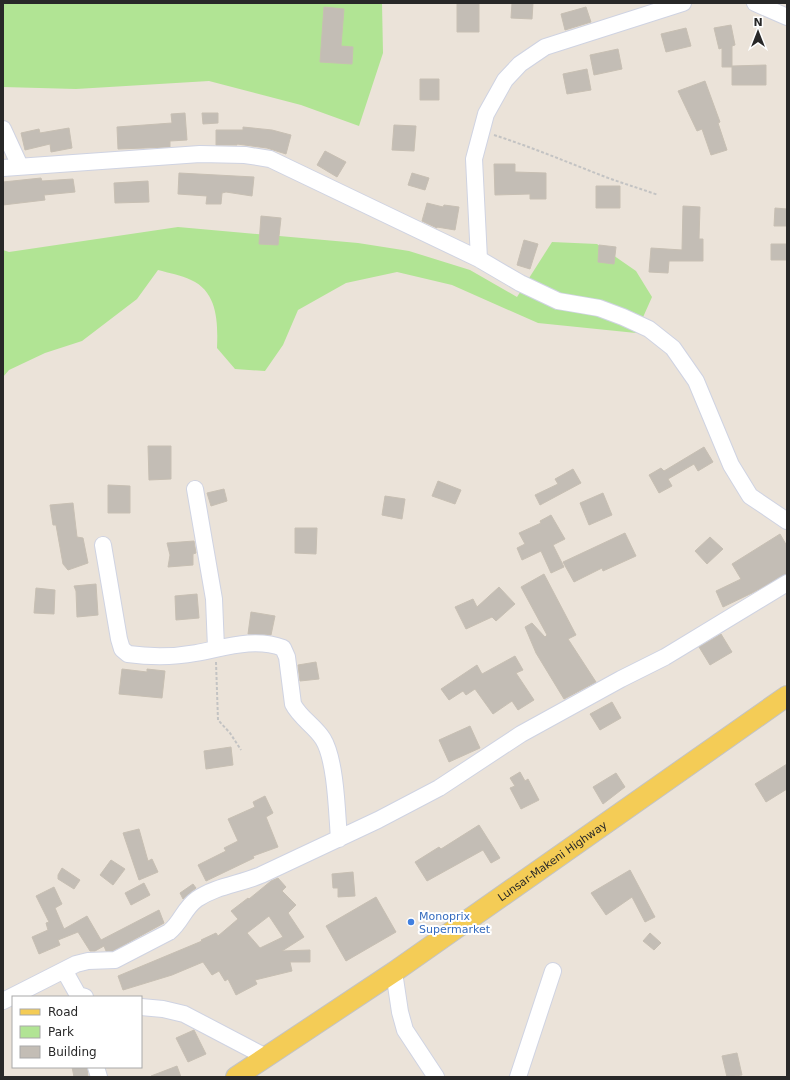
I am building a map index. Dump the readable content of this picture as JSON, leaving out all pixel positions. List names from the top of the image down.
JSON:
{
  "streets": {
    "main road": ["Lunsar-Makeni Highway"]
  },
  "places": ["Monoprix Supermarket"],
  "legend": ["Road", "Park", "Building"],
  "north": "top"
}
